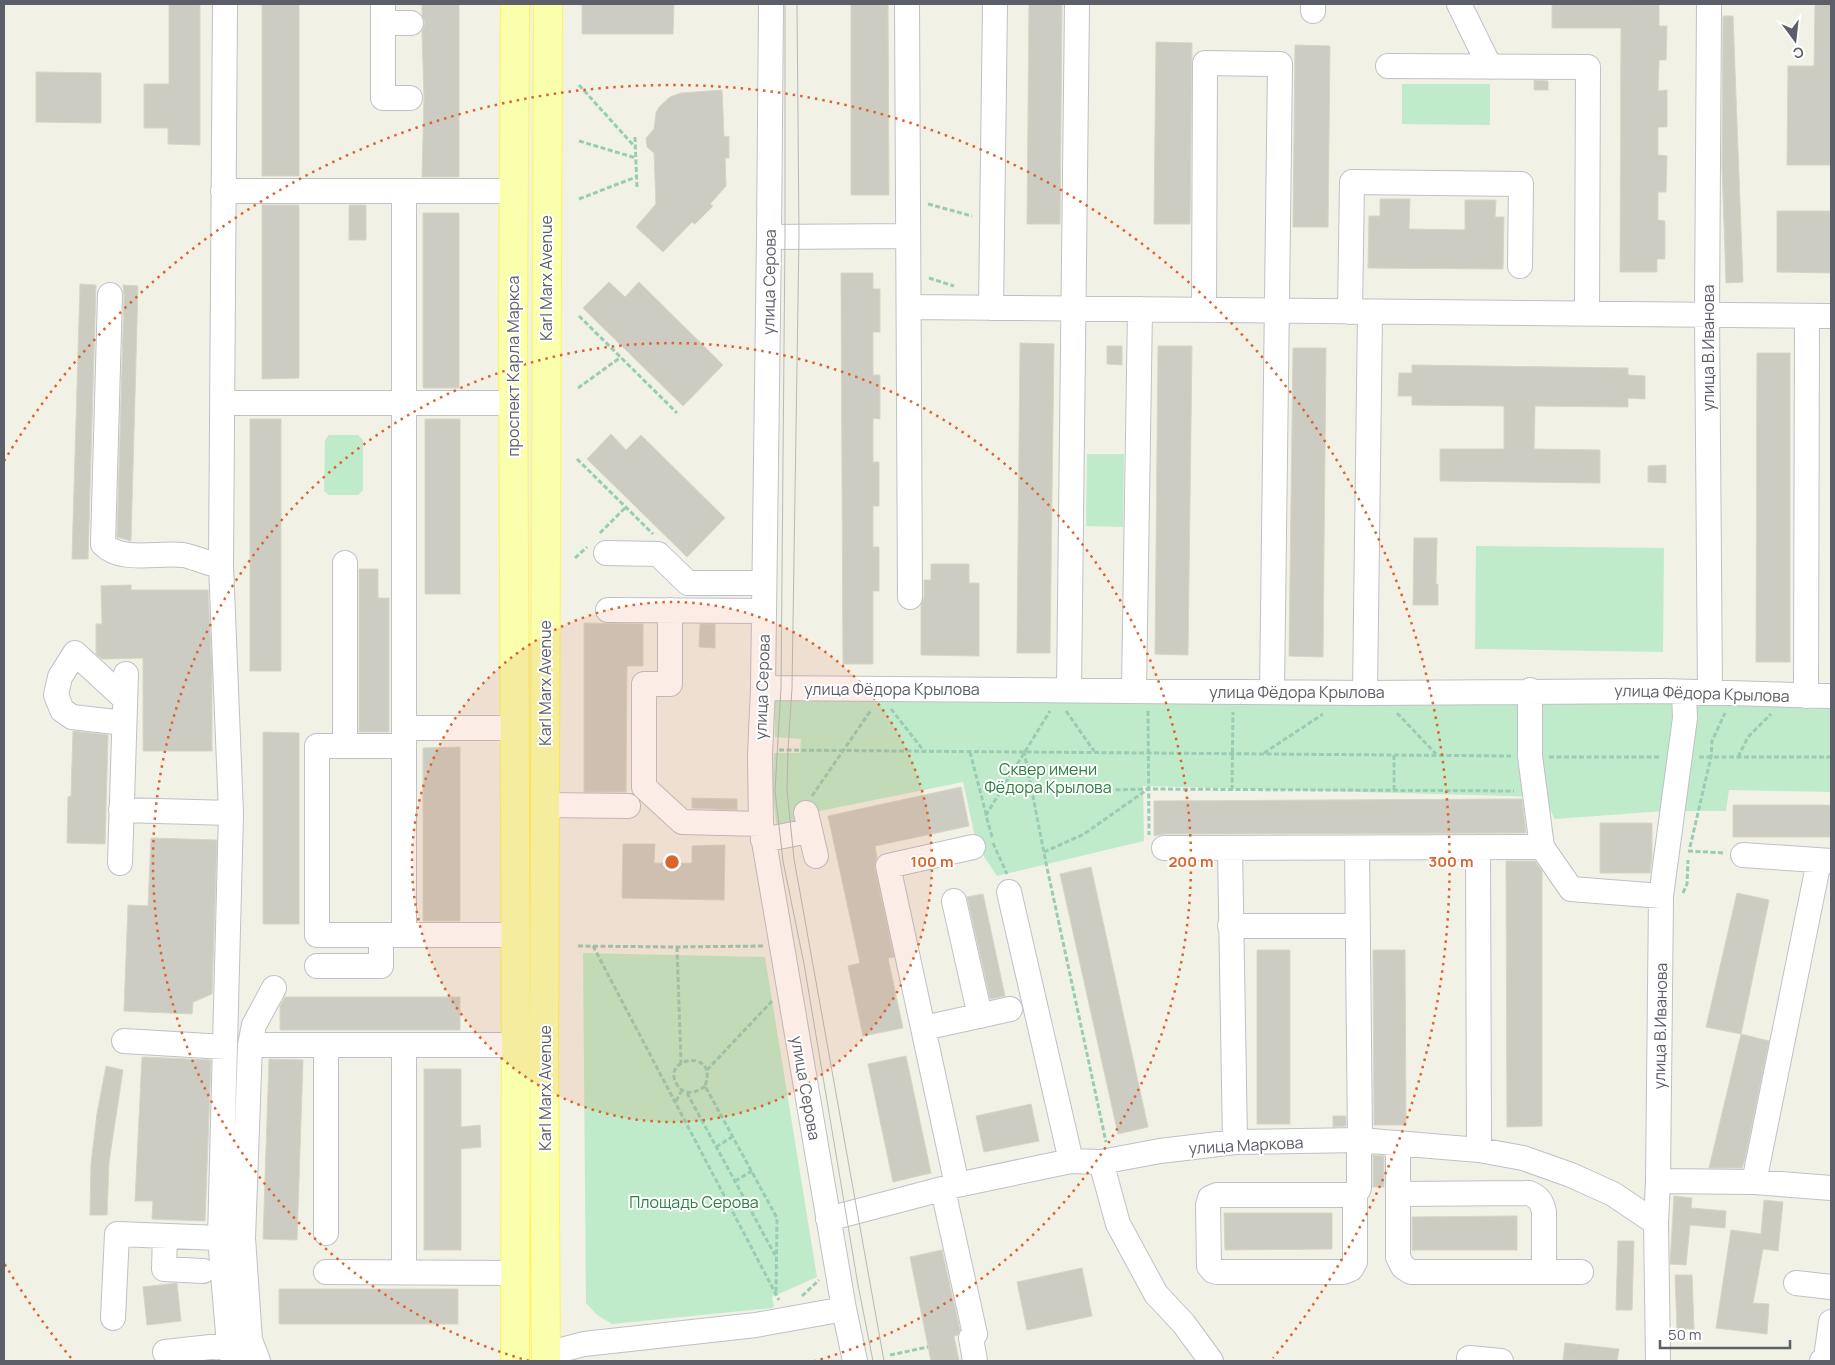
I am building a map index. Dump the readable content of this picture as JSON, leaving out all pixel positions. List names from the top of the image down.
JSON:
{
  "streets": {
    "main road": ["Karl Marx Avenue", "проспект Карла Маркса"],
    "street": [
      "улица Серова",
      "улица В.Иванова",
      "улица Фёдора Крылова",
      "улица Маркова"
    ]
  },
  "crossings": [
    ["Karl Marx Avenue", "проспект Карла Маркса"],
    ["улица Серова", "улица Фёдора Крылова"],
    ["улица Серова", "улица Маркова"],
    ["улица В.Иванова", "улица Фёдора Крылова"],
    ["улица В.Иванова", "улица Маркова"]
  ],
  "parks": ["Сквер имени Фёдора Крылова", "Площадь Серова"],
  "scale_bar": "50 m",
  "north": "bottom",
  "rings": ["100 m", "200 m", "300 m"]
}
